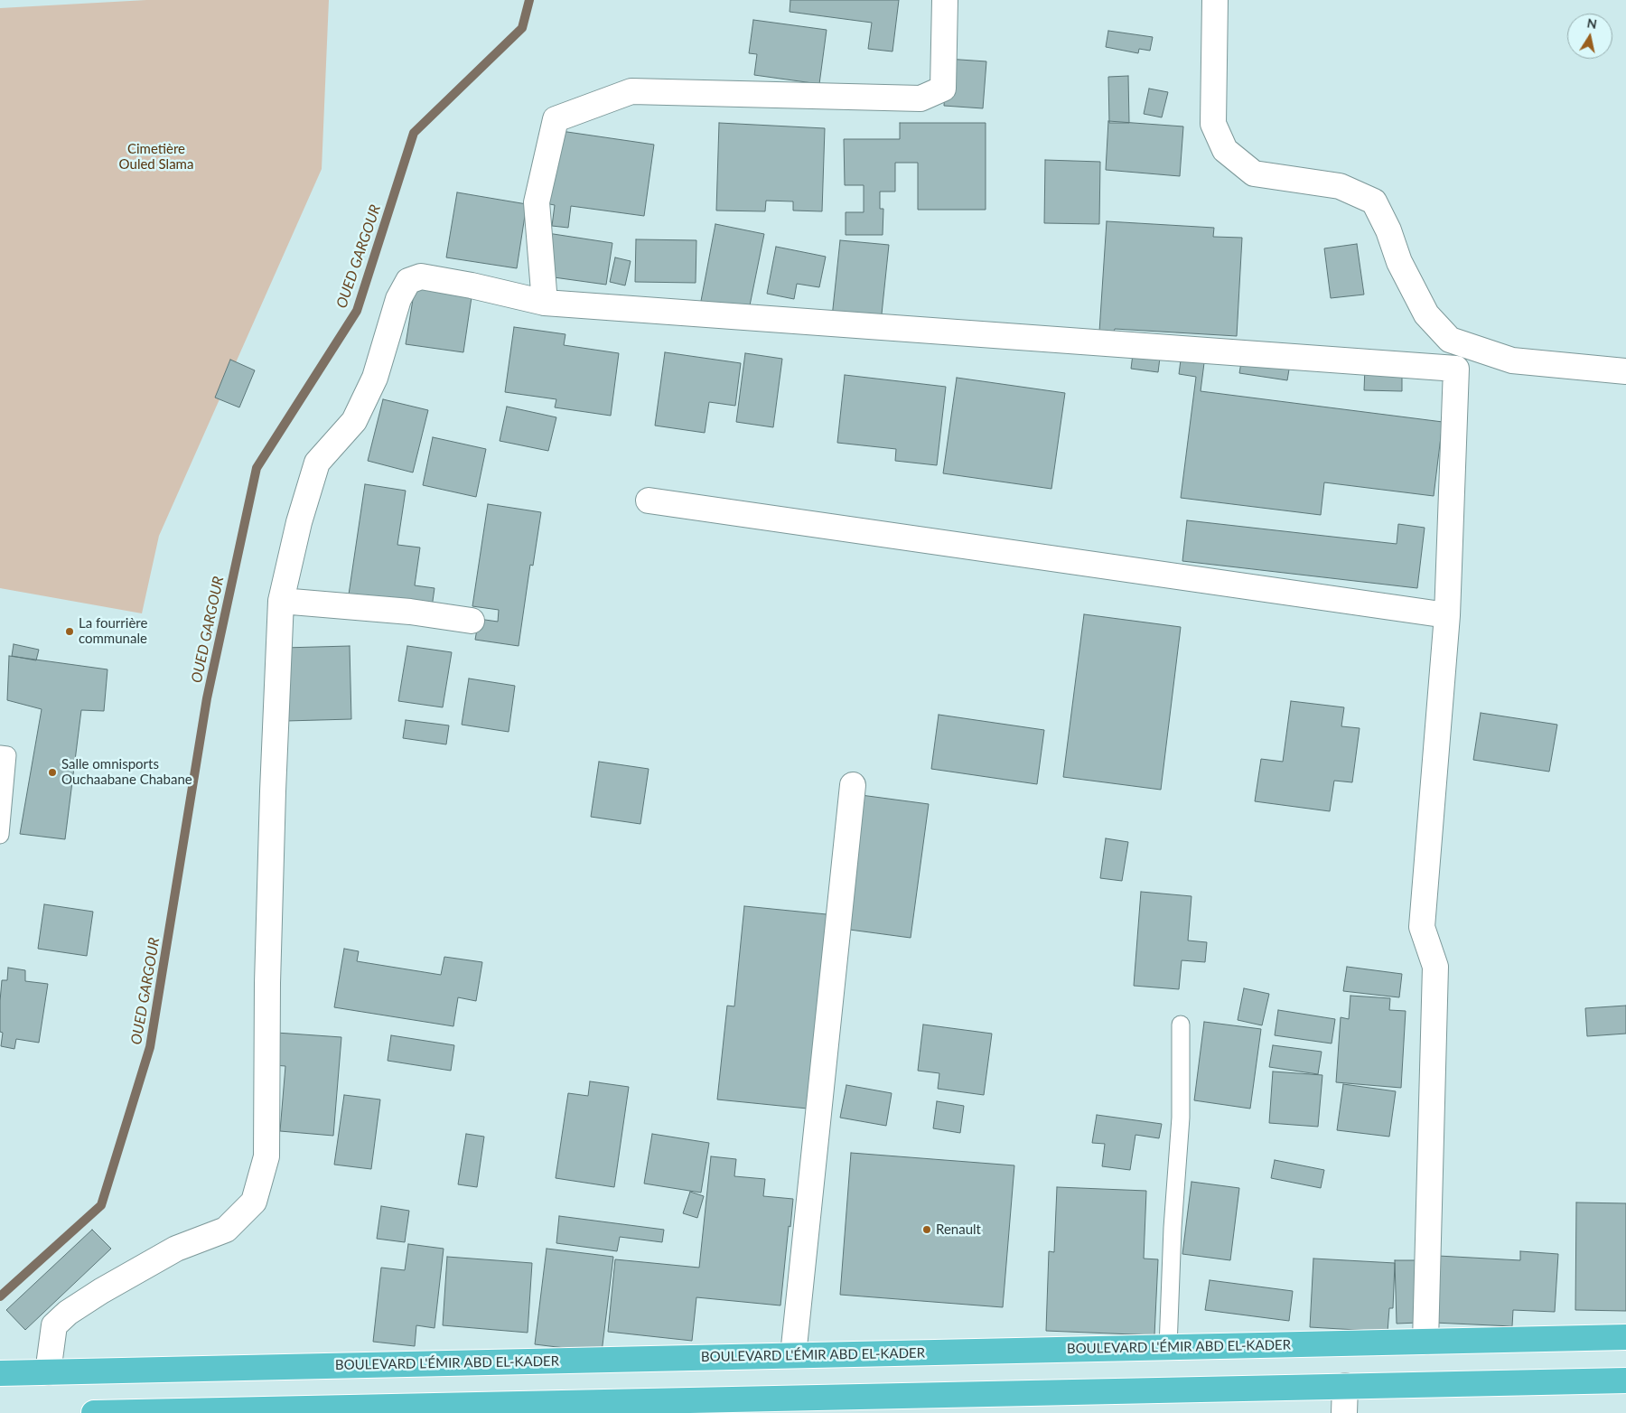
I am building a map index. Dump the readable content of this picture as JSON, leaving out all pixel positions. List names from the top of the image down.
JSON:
{
  "streets": {
    "highway": ["BOULEVARD L'ÉMIR ABD EL-KADER"]
  },
  "water": ["OUED GARGOUR"],
  "parks": ["Cimetière Ouled Slama"],
  "places": ["La fourrière communale", "Salle omnisports Ouchaabane Chabane", "Renault"],
  "north": "top"
}
